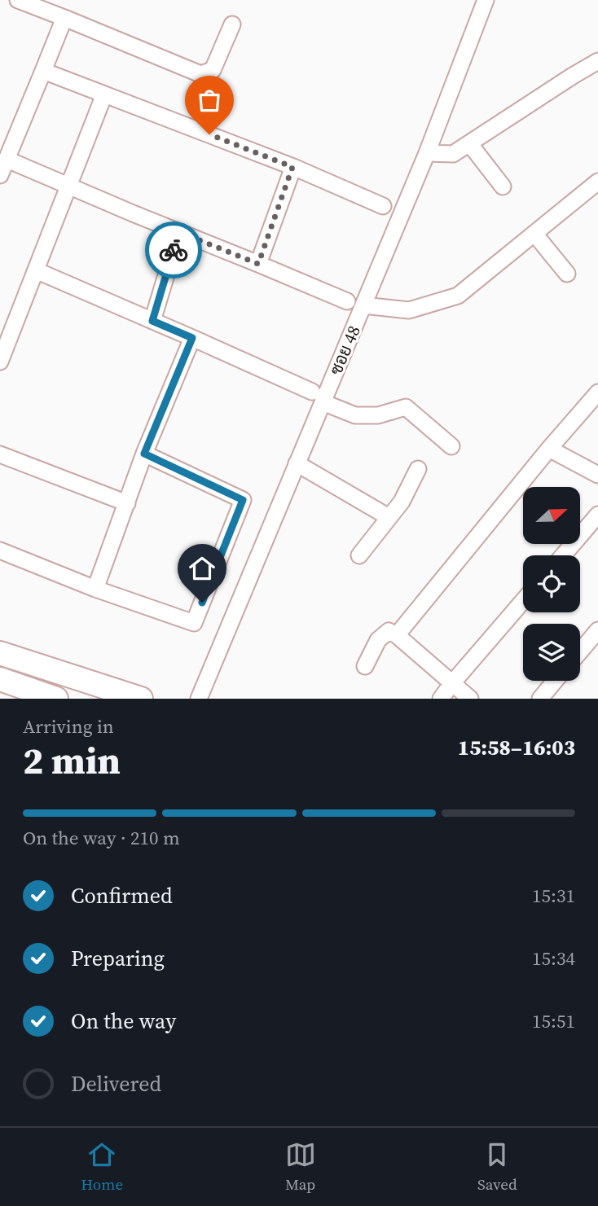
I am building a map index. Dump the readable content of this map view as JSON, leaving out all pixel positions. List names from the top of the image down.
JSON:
{
  "streets": {
    "street": ["ซอย 48"]
  },
  "north": "right",
  "page": {
    "heading": ["2 min", "Arriving in", "15:58–16:03"],
    "bar": "On the way · 210 m",
    "list": [
      ["Confirmed", "15:31"],
      ["Preparing", "15:34"],
      ["On the way", "15:51"],
      "Delivered"
    ],
    "tabs": ["Home", "Map", "Saved"]
  }
}
